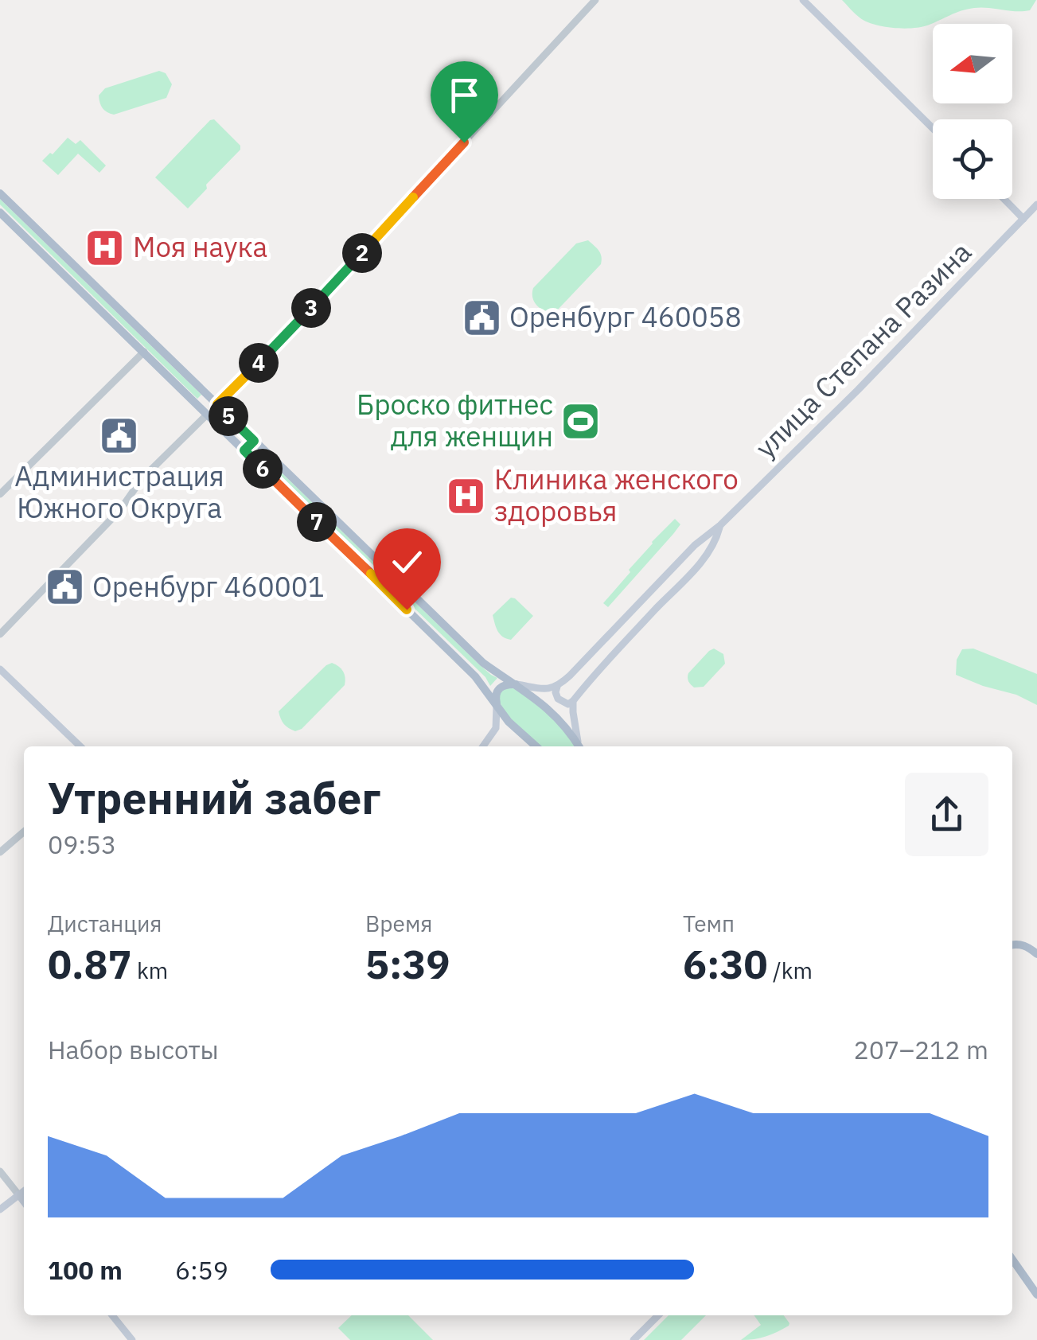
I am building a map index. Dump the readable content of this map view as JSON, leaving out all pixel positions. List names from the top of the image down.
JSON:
{
  "streets": {
    "main road": ["улица Степана Разина"]
  },
  "places": {
    "hospital": ["Моя наука", "Клиника женского здоровья"],
    "public building": ["Оренбург 460058", "Администрация Южного Округа", "Оренбург 460001"],
    "sports": ["Броско фитнес для женщин"]
  },
  "north": "left",
  "page": {
    "pins": [
      "2",
      "3",
      "4",
      "5",
      "6",
      "7"
    ],
    "heading": ["Утренний забег", "09:53"],
    "stats": [
      ["Дистанция", "0.87 km"],
      ["Время", "5:39"],
      ["Темп", "6:30 /km"]
    ],
    "chart": ["Набор высоты", "207–212 m"],
    "list": [
      {
        "name": "100 m",
        "note": "6:59"
      }
    ]
  }
}
